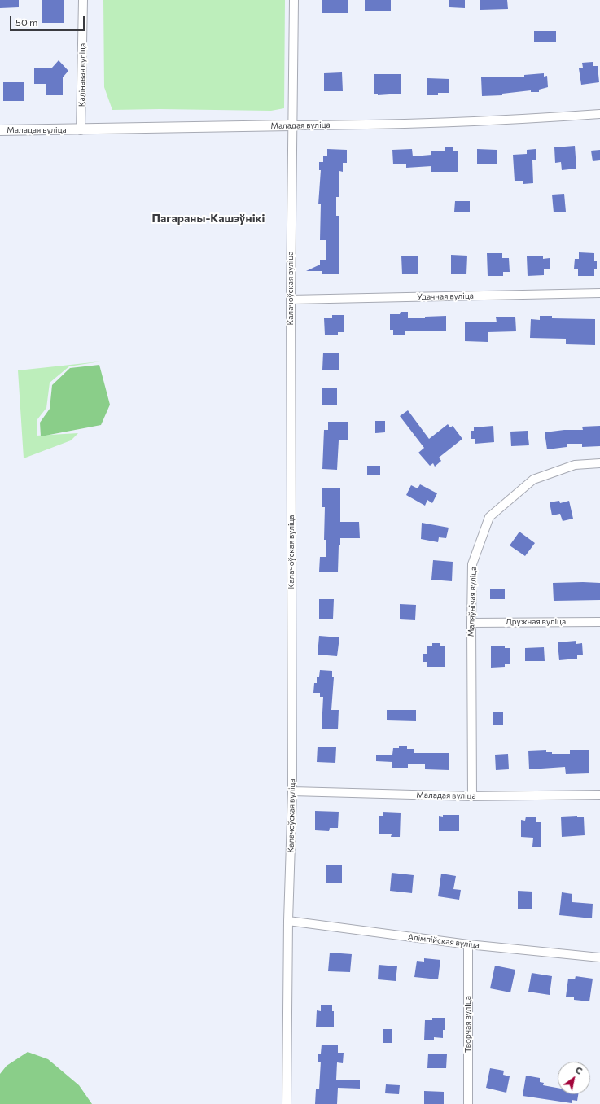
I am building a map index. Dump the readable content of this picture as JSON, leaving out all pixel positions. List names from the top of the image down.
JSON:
{
  "streets": {
    "street": [
      "Калінавая вуліца",
      "Маладая вуліца",
      "Калачоўская вуліца",
      "Удачная вуліца",
      "Маляўнічая вуліца",
      "Дружная вуліца",
      "Алімпійская вуліца",
      "Творчая вуліца"
    ]
  },
  "crossings": [
    ["Калінавая вуліца", "Маладая вуліца"],
    ["Маладая вуліца", "Калачоўская вуліца"],
    ["Маладая вуліца", "Маляўнічая вуліца"],
    ["Калачоўская вуліца", "Удачная вуліца"],
    ["Калачоўская вуліца", "Алімпійская вуліца"],
    ["Маляўнічая вуліца", "Дружная вуліца"],
    ["Алімпійская вуліца", "Творчая вуліца"]
  ],
  "districts": ["Пагараны-Кашэўнікі"],
  "scale_bar": "50 m",
  "north": "top right"
}
